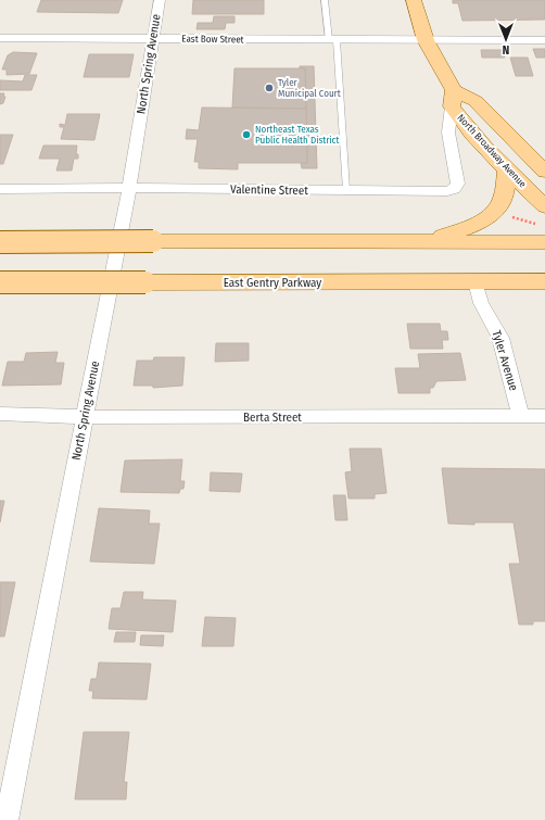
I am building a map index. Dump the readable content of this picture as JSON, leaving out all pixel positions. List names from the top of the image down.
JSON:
{
  "streets": {
    "main road": ["North Broadway Avenue", "East Gentry Parkway"],
    "street": [
      "East Bow Street",
      "North Spring Avenue",
      "Valentine Street",
      "Tyler Avenue",
      "Berta Street"
    ]
  },
  "crossings": [
    ["East Bow Street", "North Spring Avenue"],
    ["East Bow Street", "North Broadway Avenue"],
    ["North Spring Avenue", "Valentine Street"],
    ["North Spring Avenue", "Berta Street"],
    ["North Broadway Avenue", "Valentine Street"],
    ["East Gentry Parkway", "Tyler Avenue"],
    ["Tyler Avenue", "Berta Street"]
  ],
  "places": ["Tyler Municipal Court", "Northeast Texas Public Health District"],
  "north": "bottom"
}
